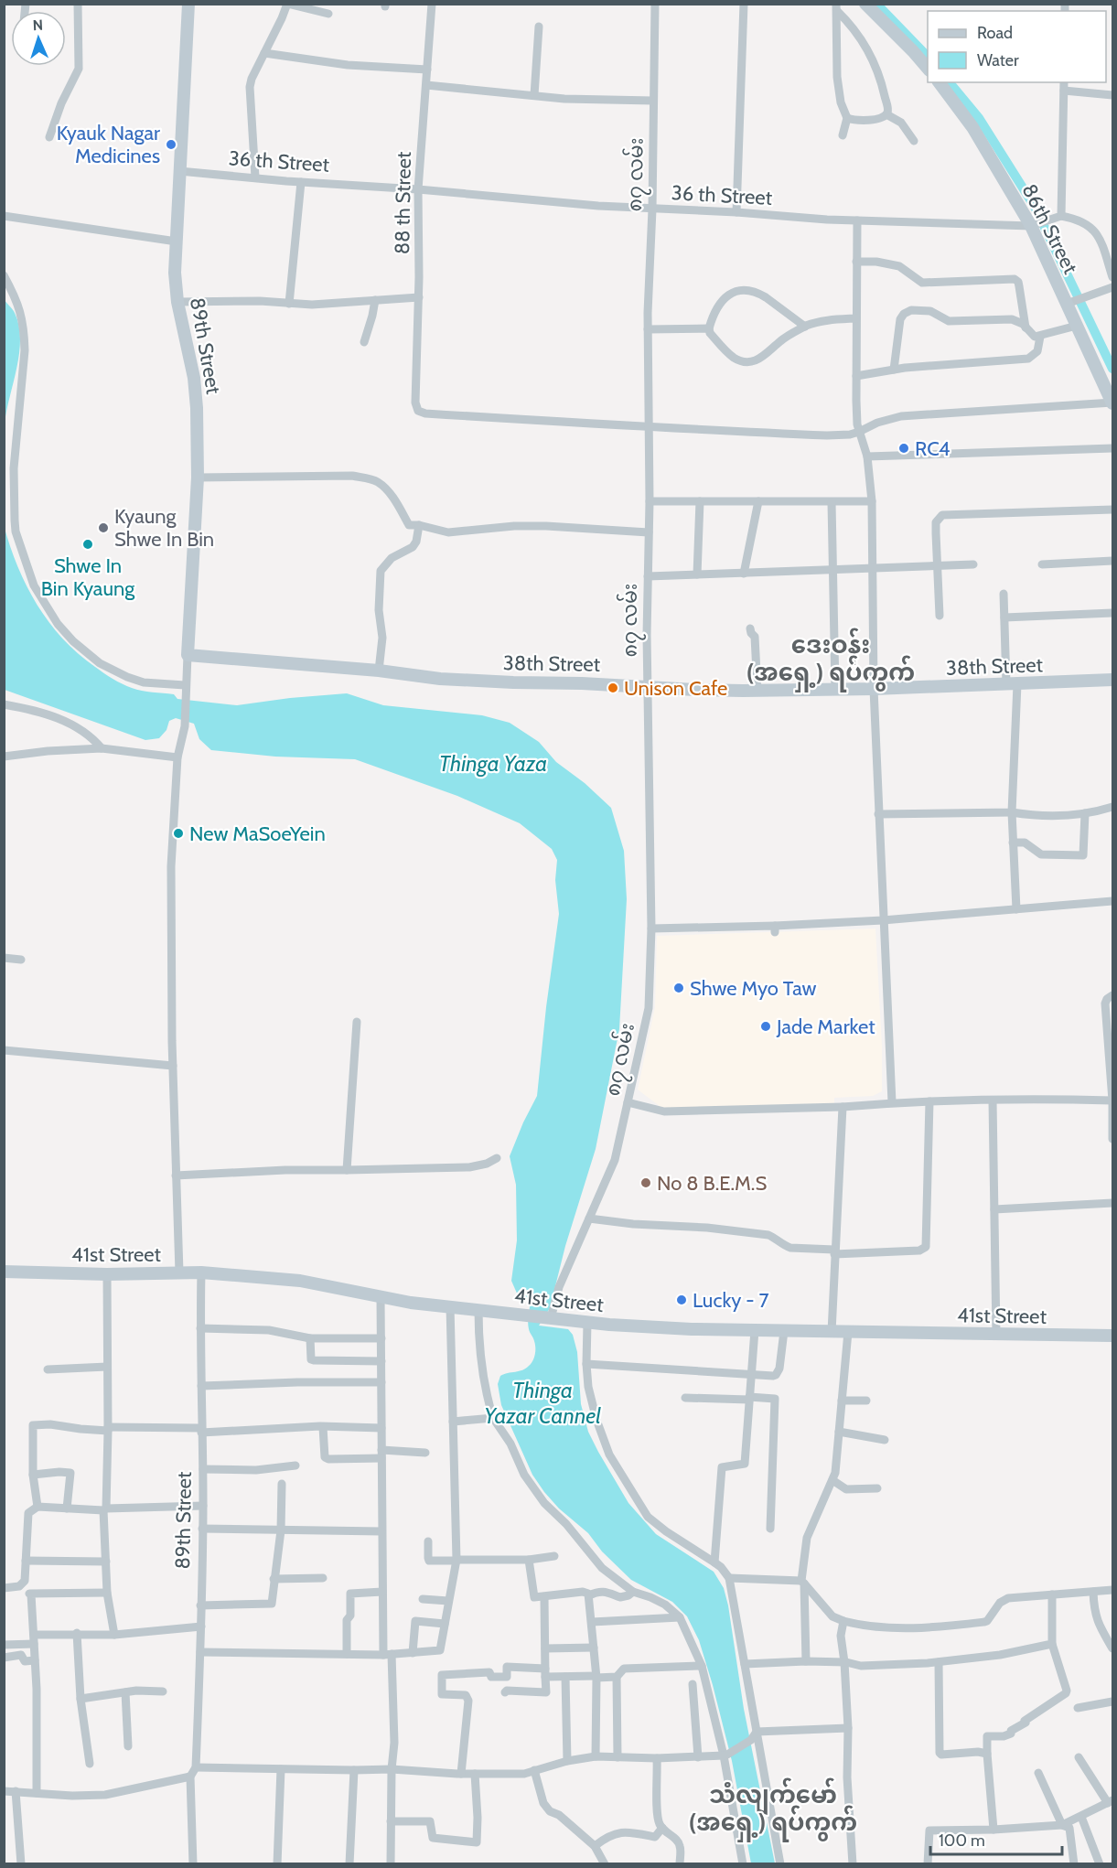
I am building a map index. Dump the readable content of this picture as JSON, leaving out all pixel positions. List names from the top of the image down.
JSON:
{
  "streets": {
    "main road": [
      "86th Street",
      "89th Street",
      "38th Street",
      "41st Street"
    ],
    "street": ["36 th Street", "၈၇ လမ်း", "88 th Street"]
  },
  "crossings": [
    ["36 th Street", "၈၇ လမ်း"],
    ["36 th Street", "88 th Street"],
    ["36 th Street", "86th Street"],
    ["36 th Street", "89th Street"],
    ["၈၇ လမ်း", "88 th Street"],
    ["၈၇ လမ်း", "38th Street"],
    ["၈၇ လမ်း", "41st Street"],
    ["89th Street", "38th Street"],
    ["89th Street", "41st Street"]
  ],
  "districts": ["ဒေးဝန်း (အရှေ့) ရပ်ကွက်", "သံလျက်မော် (အရှေ့) ရပ်ကွက်"],
  "water": ["Thinga Yaza", "Thinga Yazar Cannel"],
  "places": [
    "Kyauk Nagar Medicines",
    "RC4",
    "Kyaung Shwe In Bin",
    "Shwe In Bin Kyaung",
    "Unison Cafe",
    "New MaSoeYein",
    "Shwe Myo Taw",
    "Jade Market",
    "No 8 B.E.M.S",
    "Lucky - 7"
  ],
  "legend": ["Road", "Water"],
  "scale_bar": "100 m",
  "north": "top"
}
